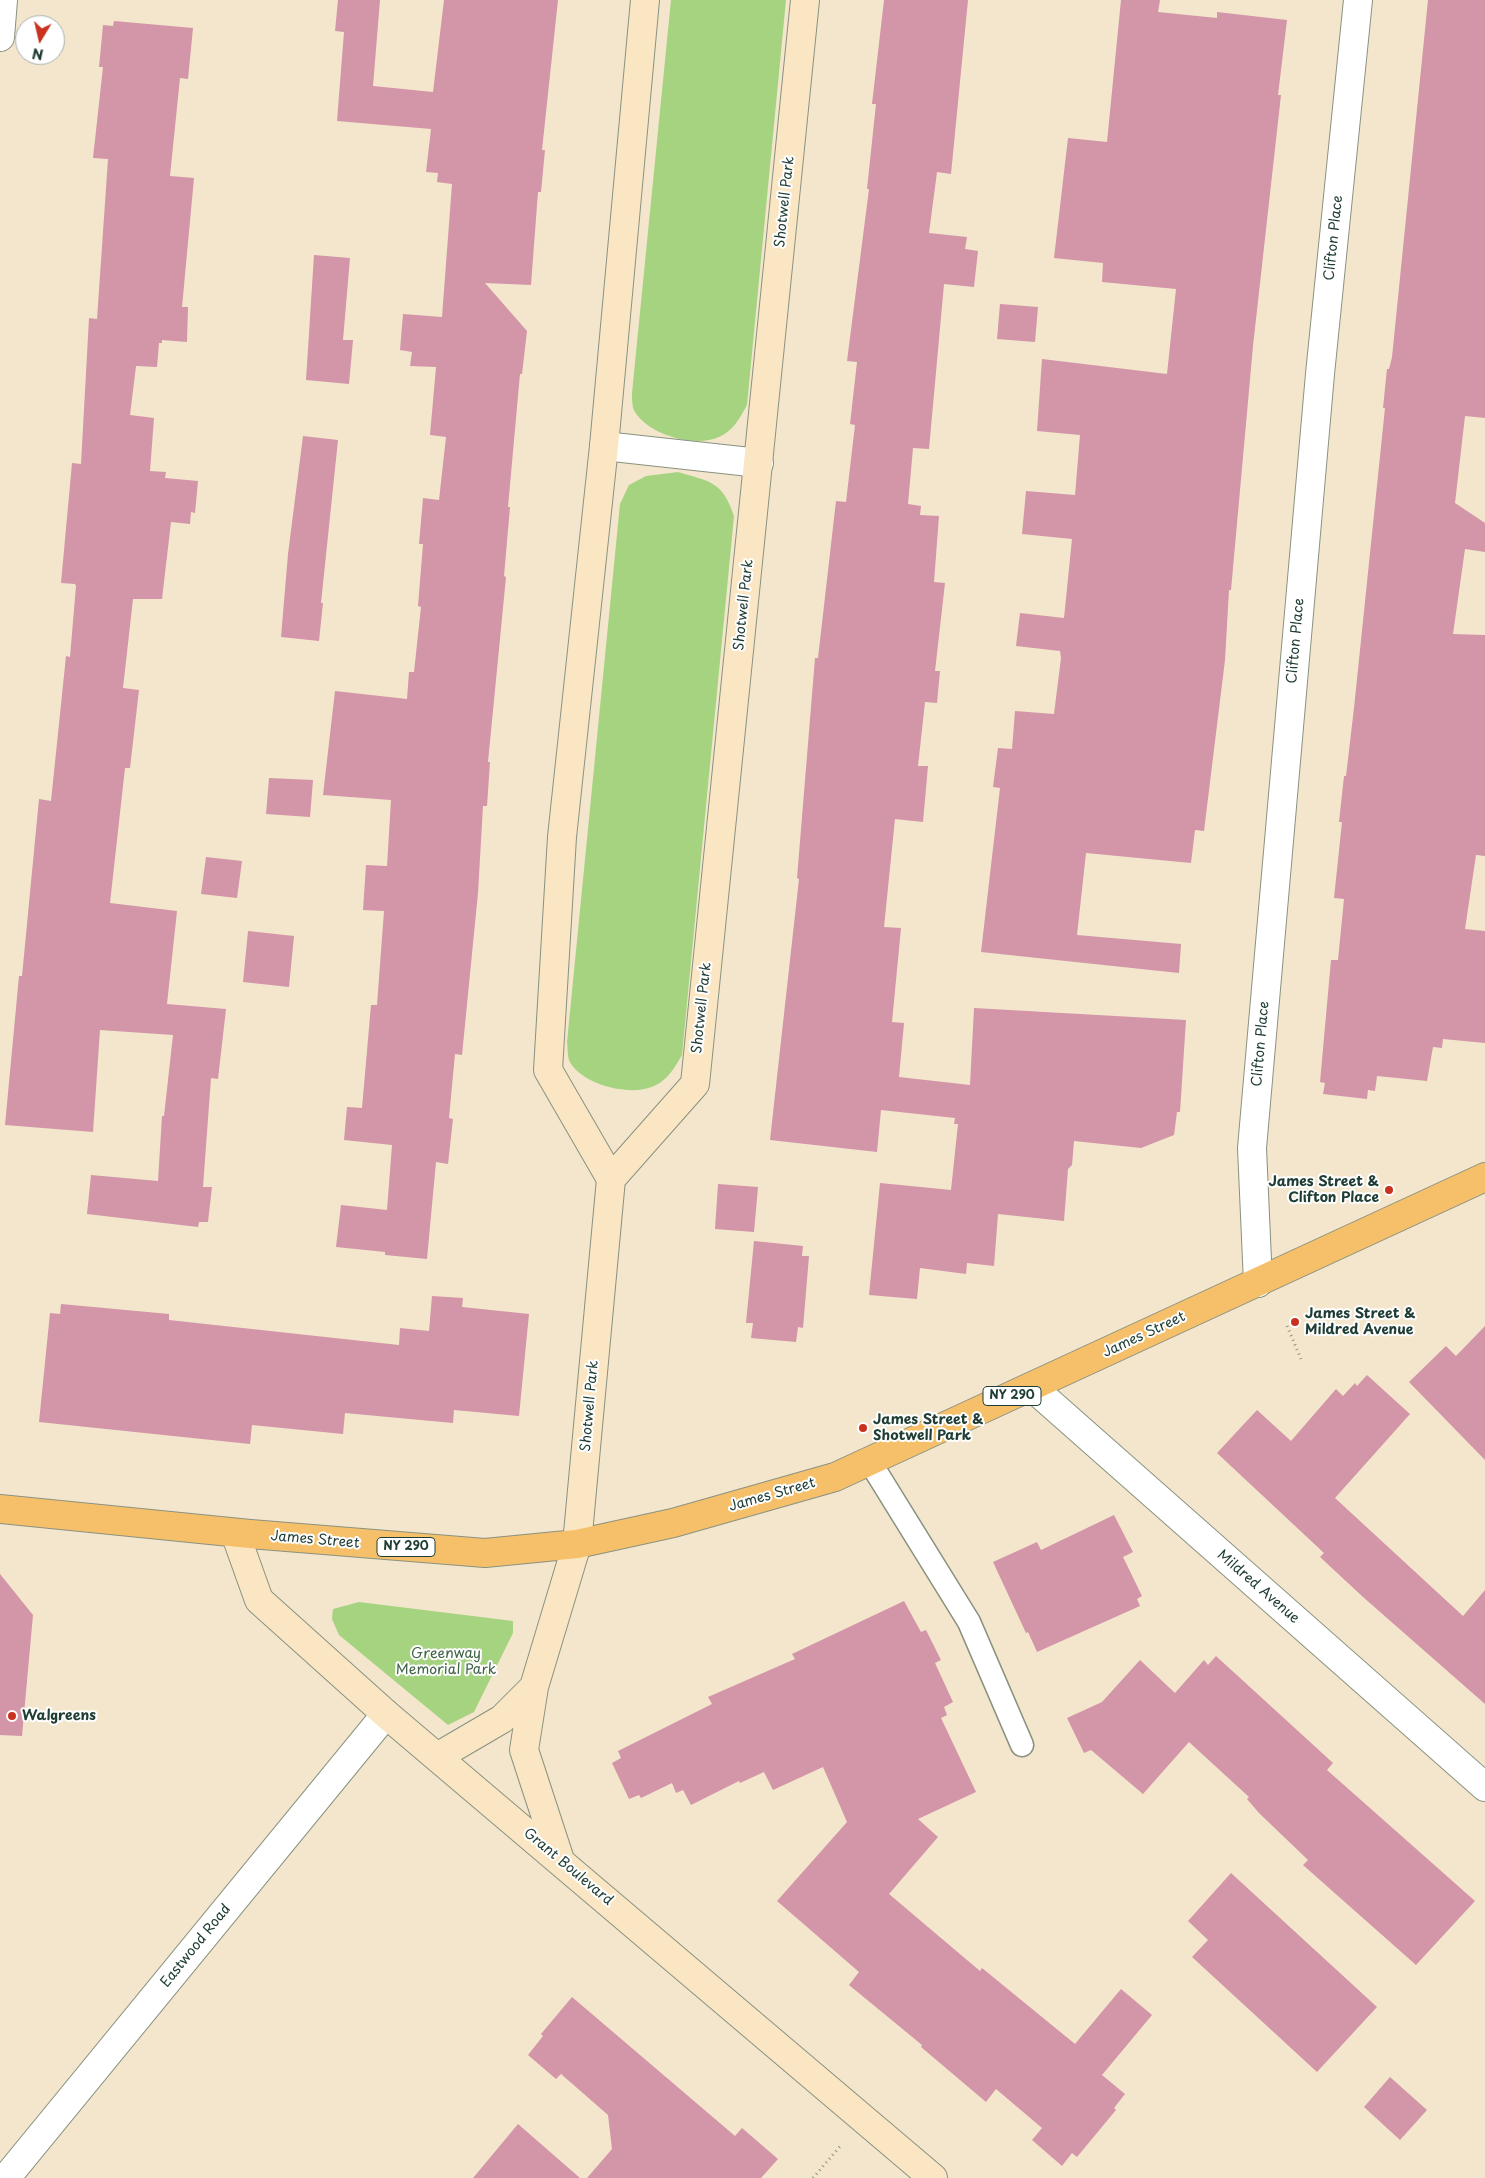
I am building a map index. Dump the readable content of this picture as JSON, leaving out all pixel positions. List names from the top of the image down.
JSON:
{
  "streets": {
    "main road": ["James Street", "NY 290"],
    "street": [
      "Shotwell Park",
      "Clifton Place",
      "Mildred Avenue",
      "Grant Boulevard",
      "Eastwood Road"
    ]
  },
  "crossings": [
    ["Shotwell Park", "James Street"],
    ["Shotwell Park", "Grant Boulevard"],
    ["Clifton Place", "James Street"],
    ["James Street", "Mildred Avenue"],
    ["James Street", "Grant Boulevard"],
    ["Grant Boulevard", "Eastwood Road"]
  ],
  "parks": ["Greenway Memorial Park"],
  "places": [
    "James Street & Clifton Place",
    "James Street & Mildred Avenue",
    "James Street & Shotwell Park",
    "Walgreens"
  ],
  "north": "bottom"
}
